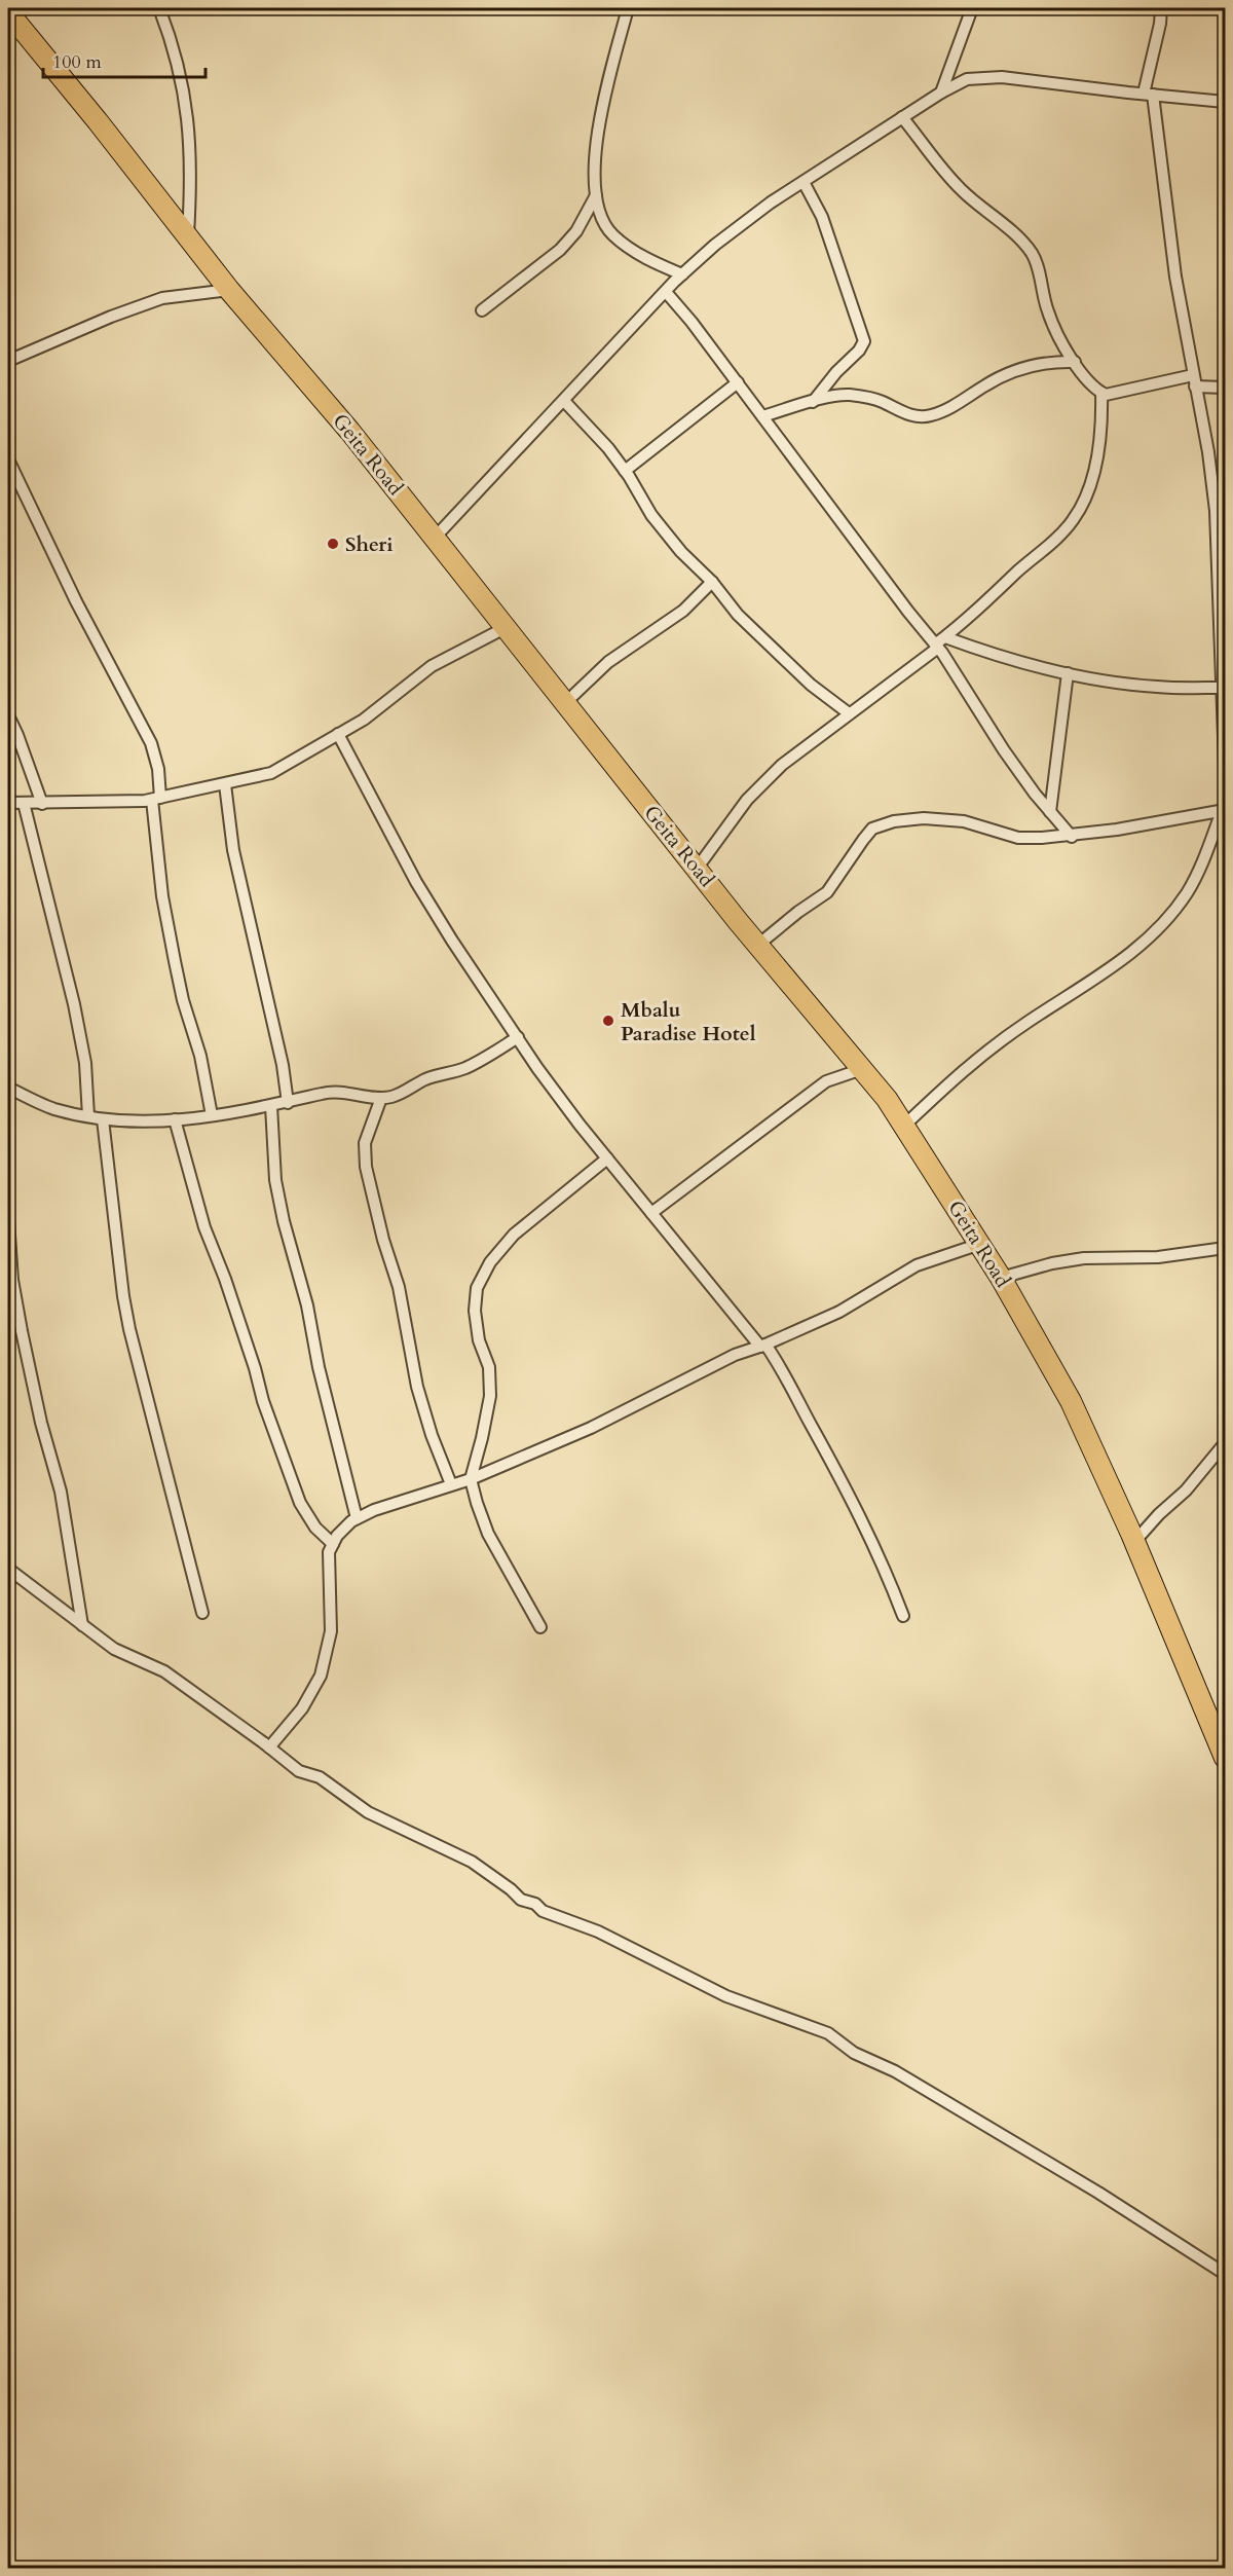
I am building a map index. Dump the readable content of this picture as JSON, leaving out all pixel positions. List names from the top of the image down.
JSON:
{
  "streets": {
    "highway": ["Geita Road"]
  },
  "places": ["Sheri", "Mbalu Paradise Hotel"],
  "scale_bar": "100 m"
}
